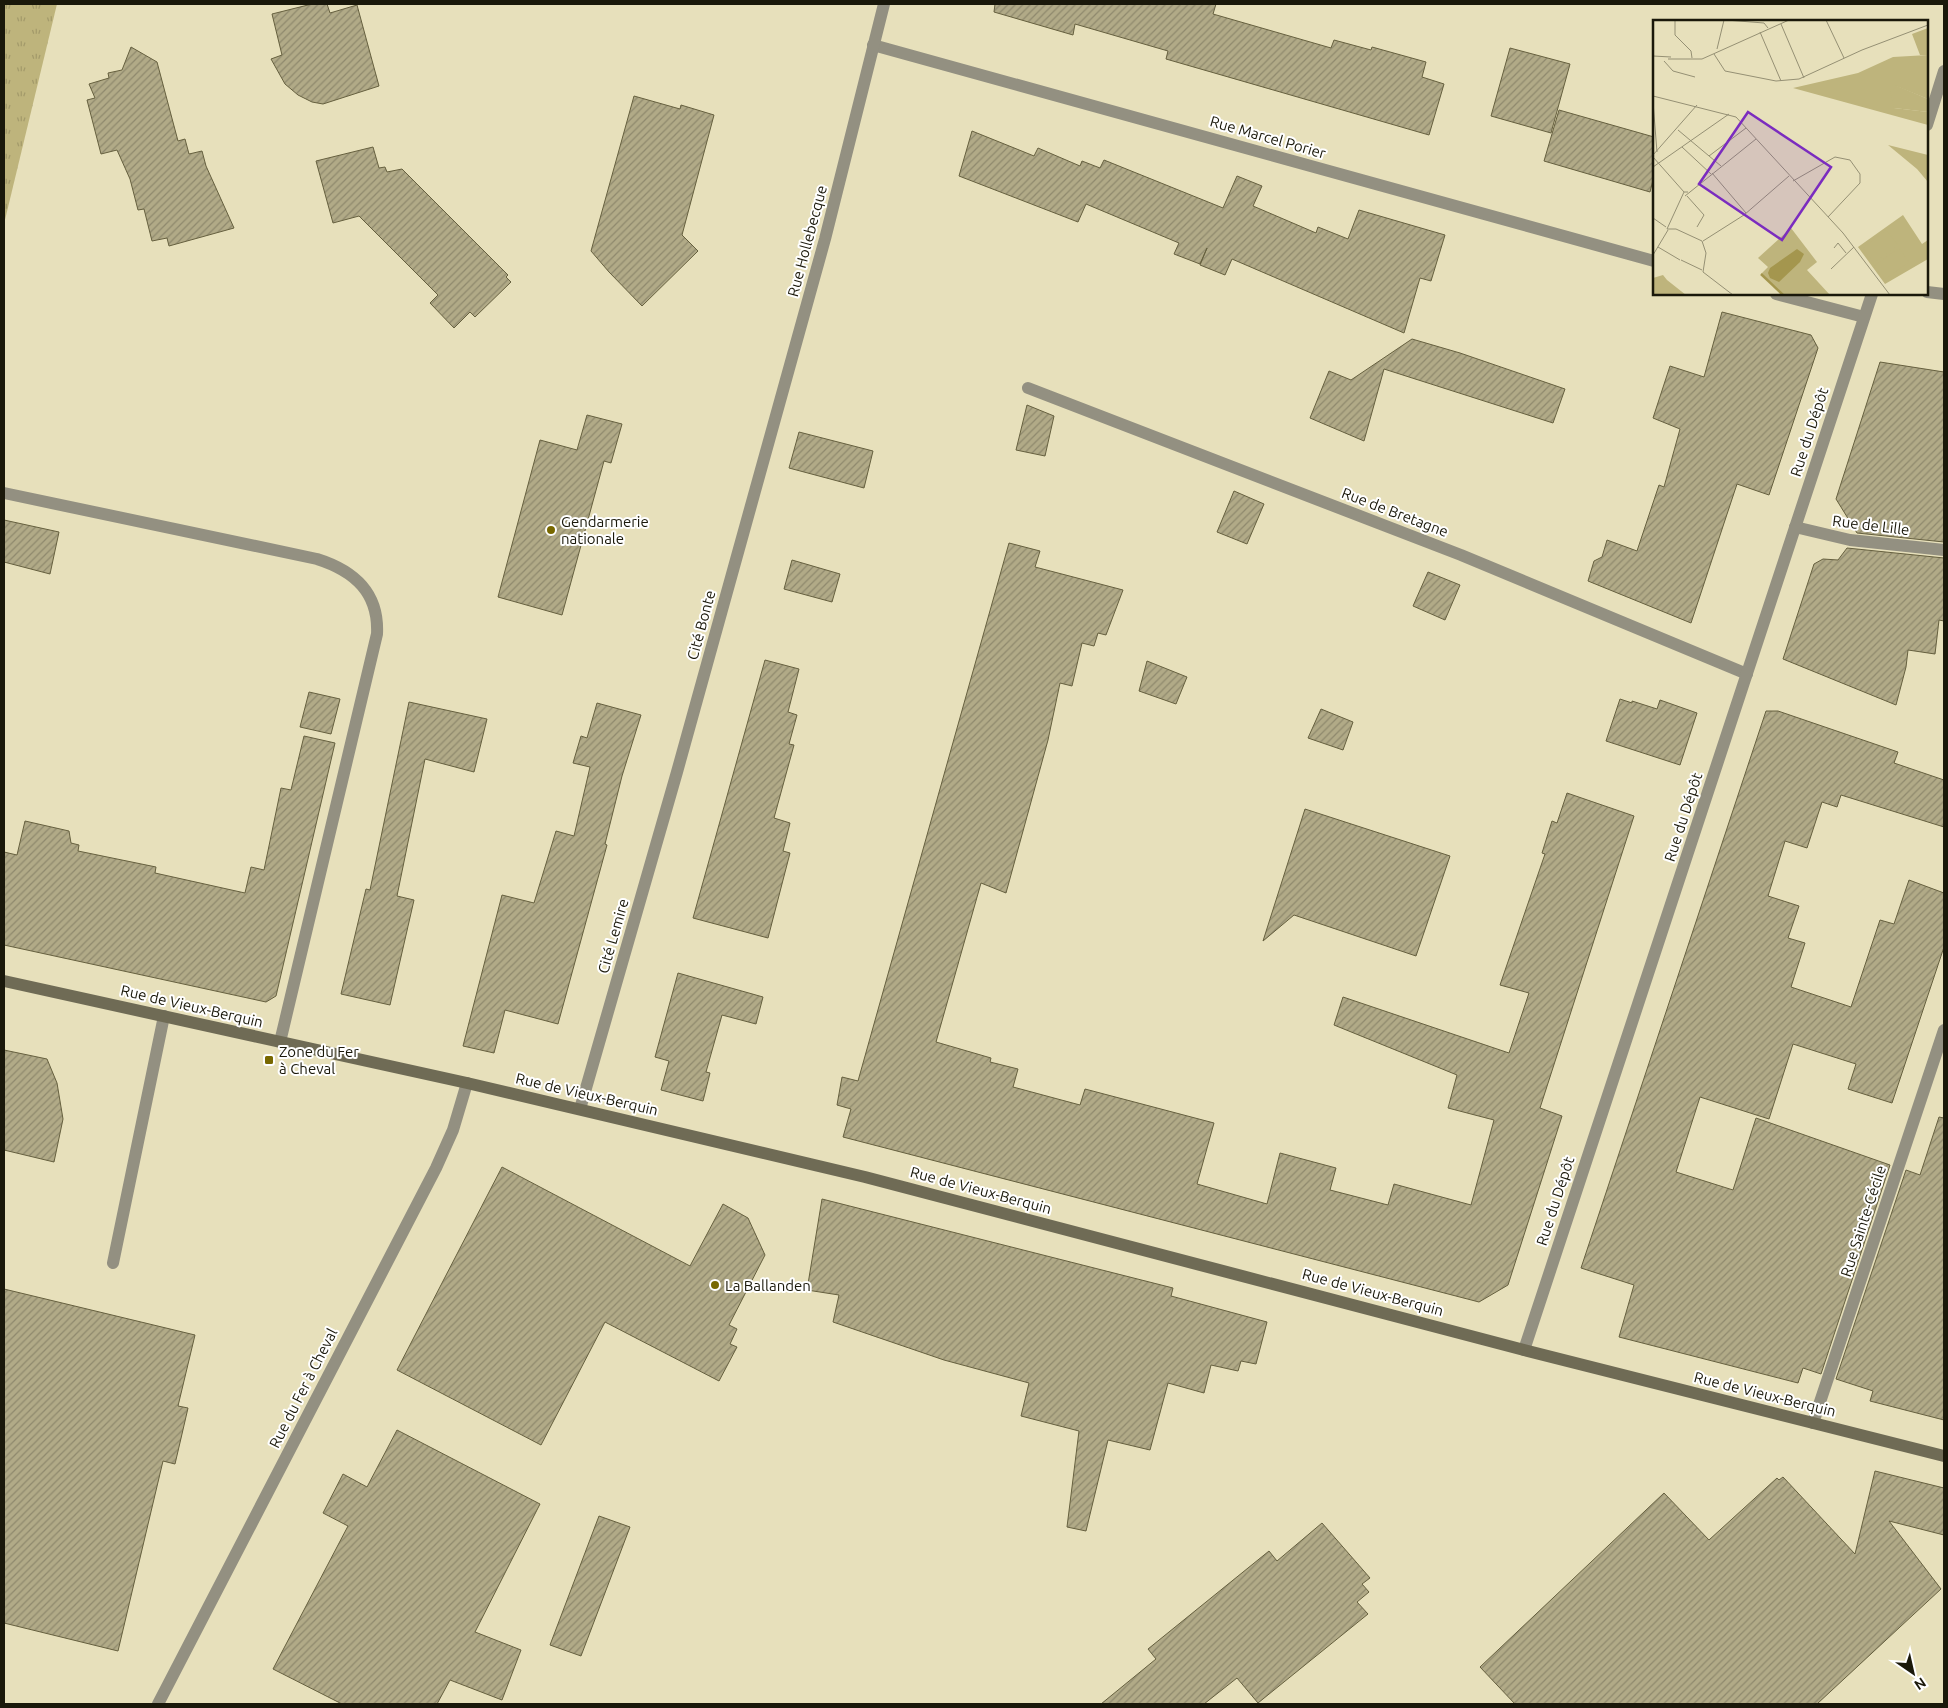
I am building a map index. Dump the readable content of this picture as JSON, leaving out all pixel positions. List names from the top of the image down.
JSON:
{
  "streets": {
    "street": [
      "Rue Marcel Porier",
      "Rue Hollebecque",
      "Rue du Dépôt",
      "Rue de Bretagne",
      "Rue de Lille",
      "Cité Bonte",
      "Cité Lemire",
      "Rue de Vieux-Berquin",
      "Rue Sainte-Cécile",
      "Rue du Fer à Cheval"
    ]
  },
  "crossings": [
    ["Rue Marcel Porier", "Rue Hollebecque"],
    ["Rue Hollebecque", "Cité Bonte"],
    ["Rue du Dépôt", "Rue de Bretagne"],
    ["Rue du Dépôt", "Rue de Lille"],
    ["Rue du Dépôt", "Rue de Vieux-Berquin"],
    ["Cité Bonte", "Cité Lemire"],
    ["Cité Lemire", "Rue de Vieux-Berquin"],
    ["Rue de Vieux-Berquin", "Rue Sainte-Cécile"],
    ["Rue de Vieux-Berquin", "Rue du Fer à Cheval"]
  ],
  "places": {
    "other": ["Gendarmerie nationale", "La Ballanden"],
    "transit": ["Zone du Fer à Cheval"]
  },
  "north": "bottom right"
}
